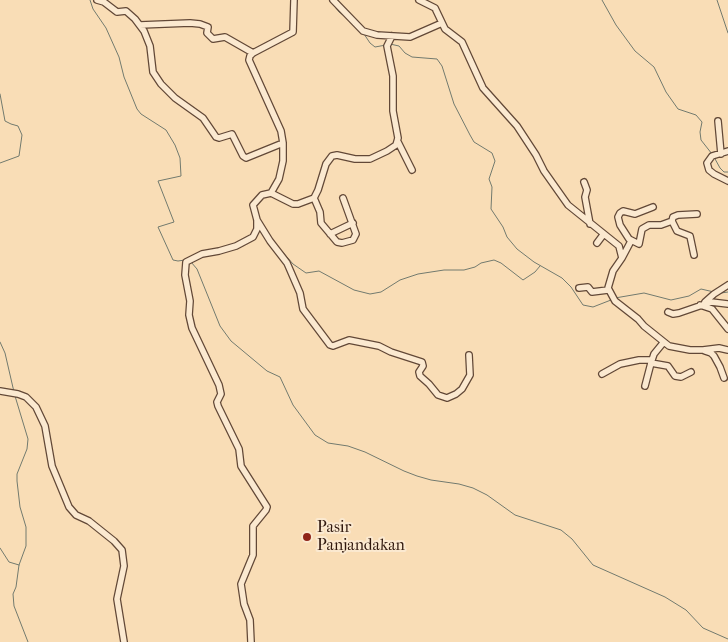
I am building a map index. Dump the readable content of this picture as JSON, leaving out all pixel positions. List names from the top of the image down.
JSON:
{
  "places": ["Pasir Panjandakan"]
}
